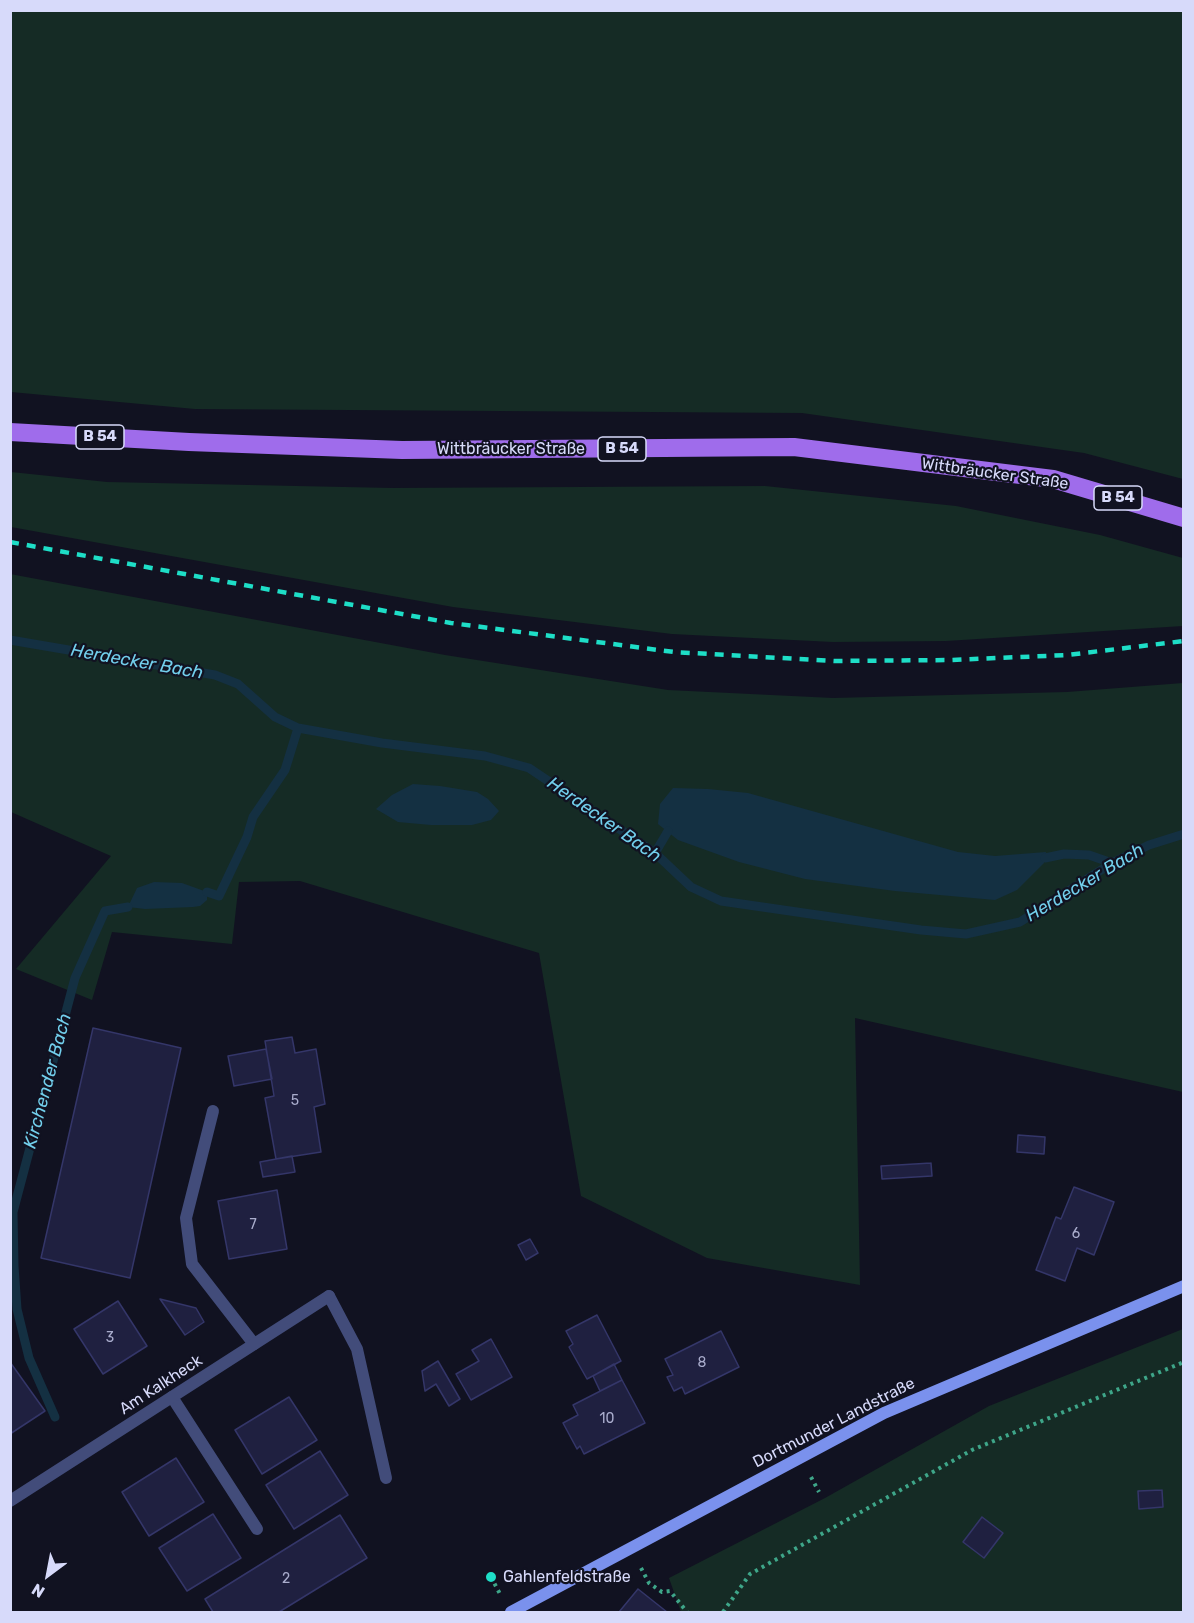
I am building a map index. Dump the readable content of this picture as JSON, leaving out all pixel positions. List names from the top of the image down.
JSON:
{
  "streets": {
    "main road": ["B 54", "Wittbräucker Straße", "Dortmunder Landstraße"],
    "street": ["Am Kalkheck"]
  },
  "water": ["Herdecker Bach", "Kirchender Bach"],
  "places": ["Gahlenfeldstraße"],
  "house_numbers": [
    "5",
    "7",
    "6",
    "3",
    "8",
    "10",
    "2"
  ],
  "north": "bottom left"
}
